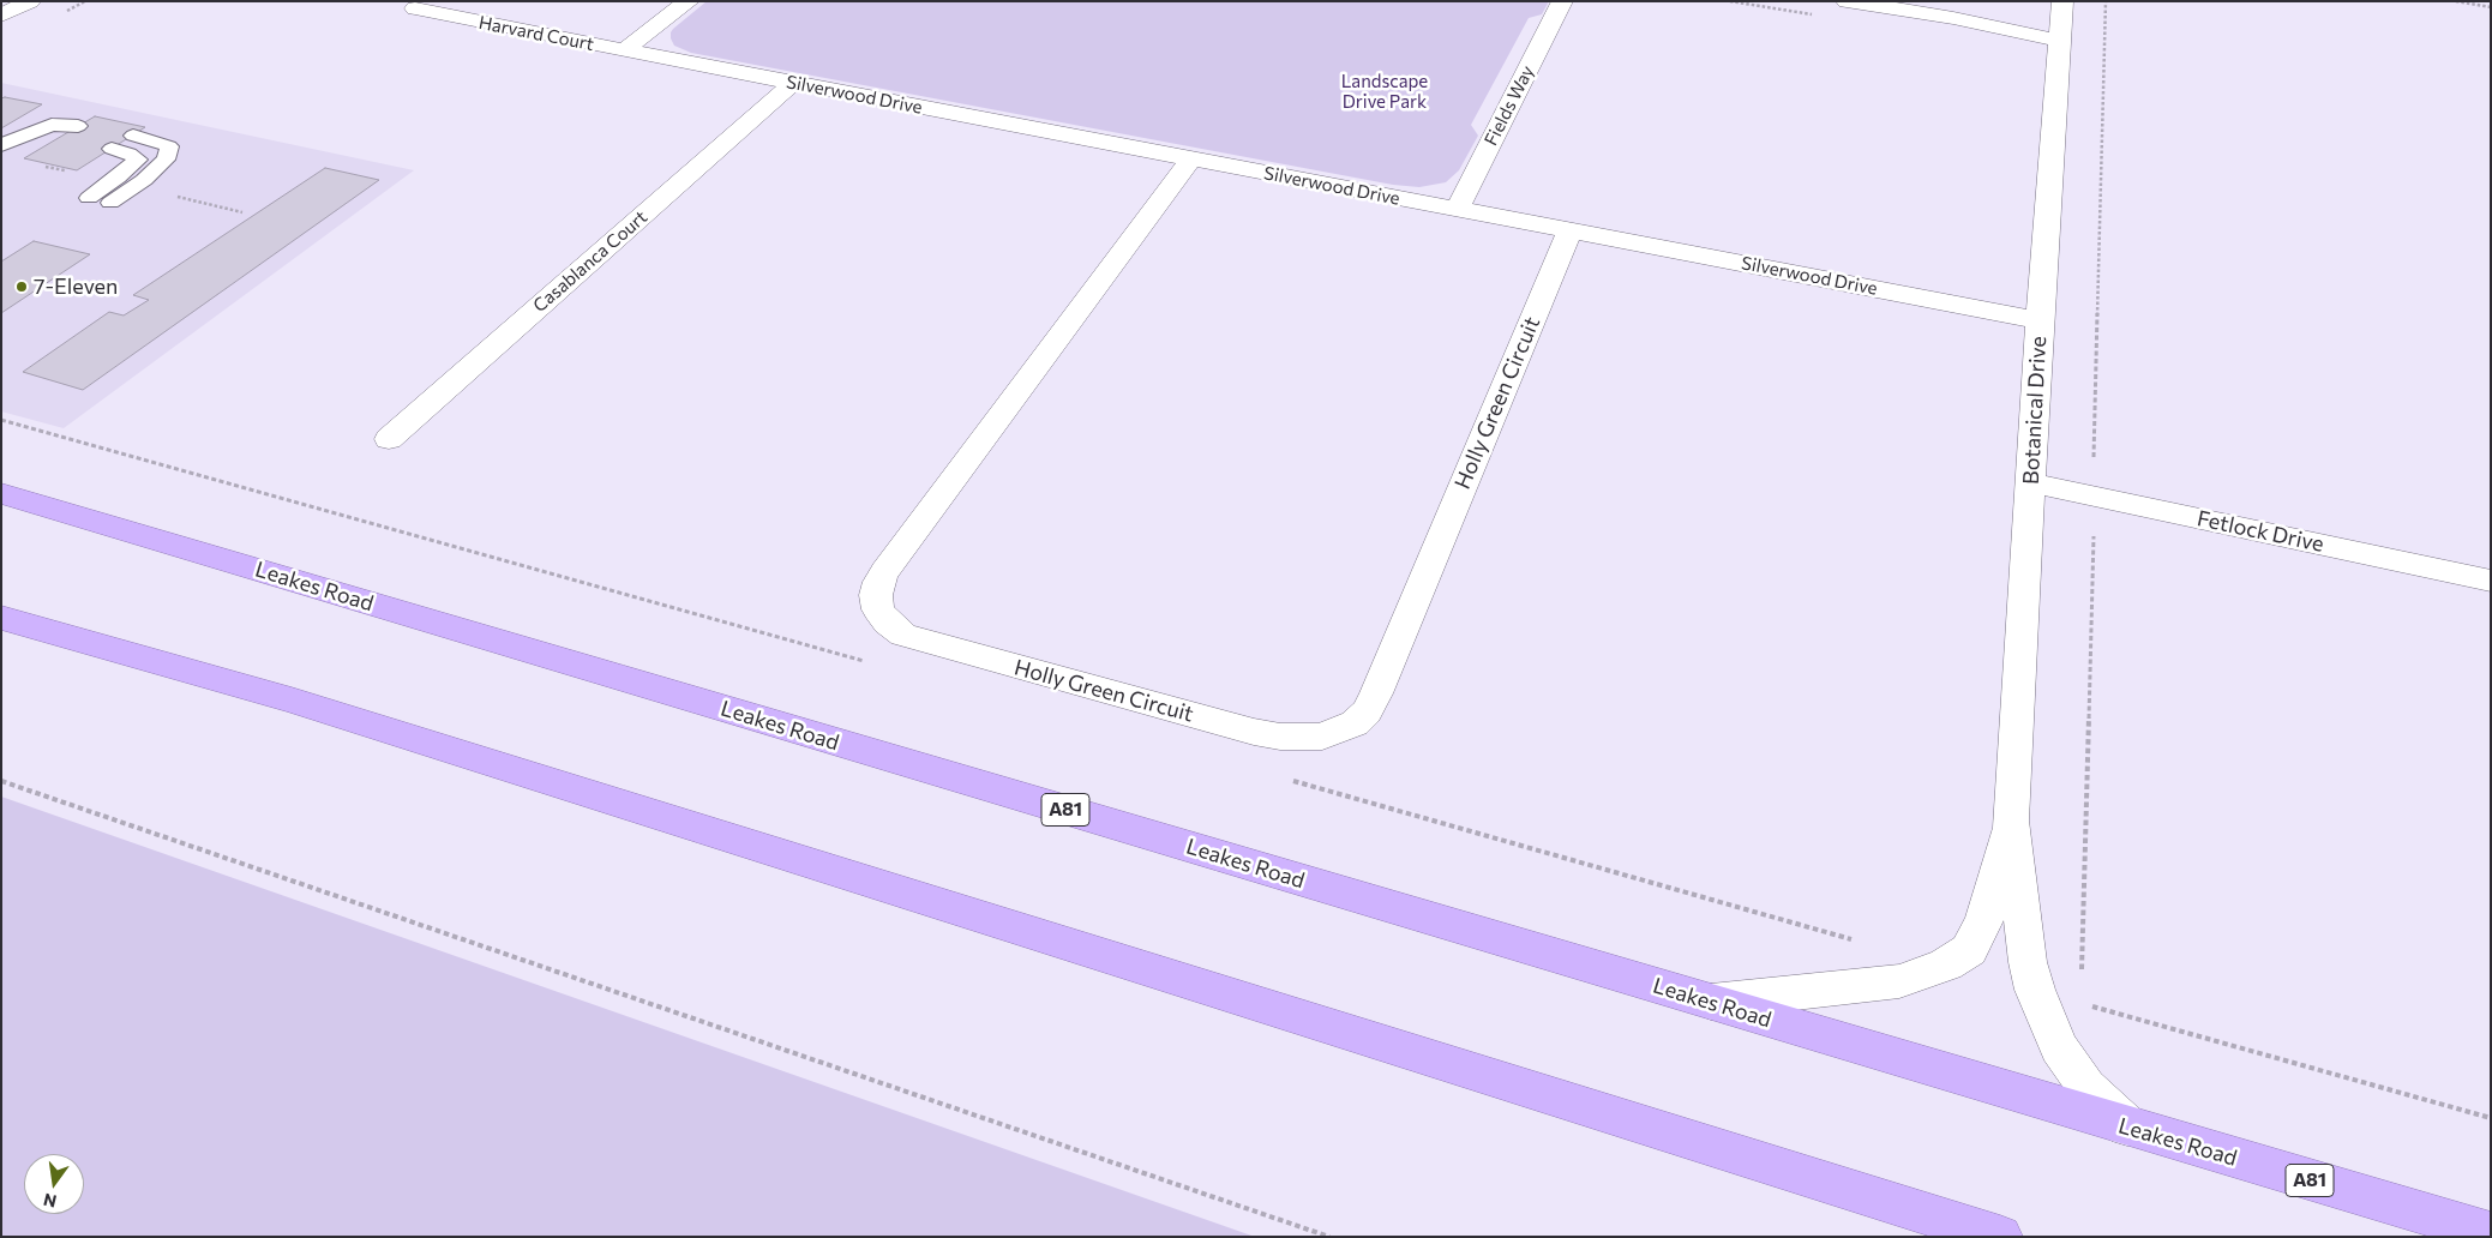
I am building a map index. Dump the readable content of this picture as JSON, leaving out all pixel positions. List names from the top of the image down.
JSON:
{
  "streets": {
    "highway": ["Leakes Road", "A81"],
    "street": [
      "Harvard Court",
      "Silverwood Drive",
      "Fields Way",
      "Casablanca Court",
      "Holly Green Circuit",
      "Botanical Drive",
      "Fetlock Drive"
    ]
  },
  "crossings": [
    ["Harvard Court", "Silverwood Drive"],
    ["Silverwood Drive", "Fields Way"],
    ["Silverwood Drive", "Casablanca Court"],
    ["Silverwood Drive", "Holly Green Circuit"],
    ["Silverwood Drive", "Botanical Drive"],
    ["Botanical Drive", "Fetlock Drive"],
    ["Botanical Drive", "Leakes Road"]
  ],
  "parks": ["Landscape Drive Park"],
  "places": ["7-Eleven"],
  "north": "bottom"
}
